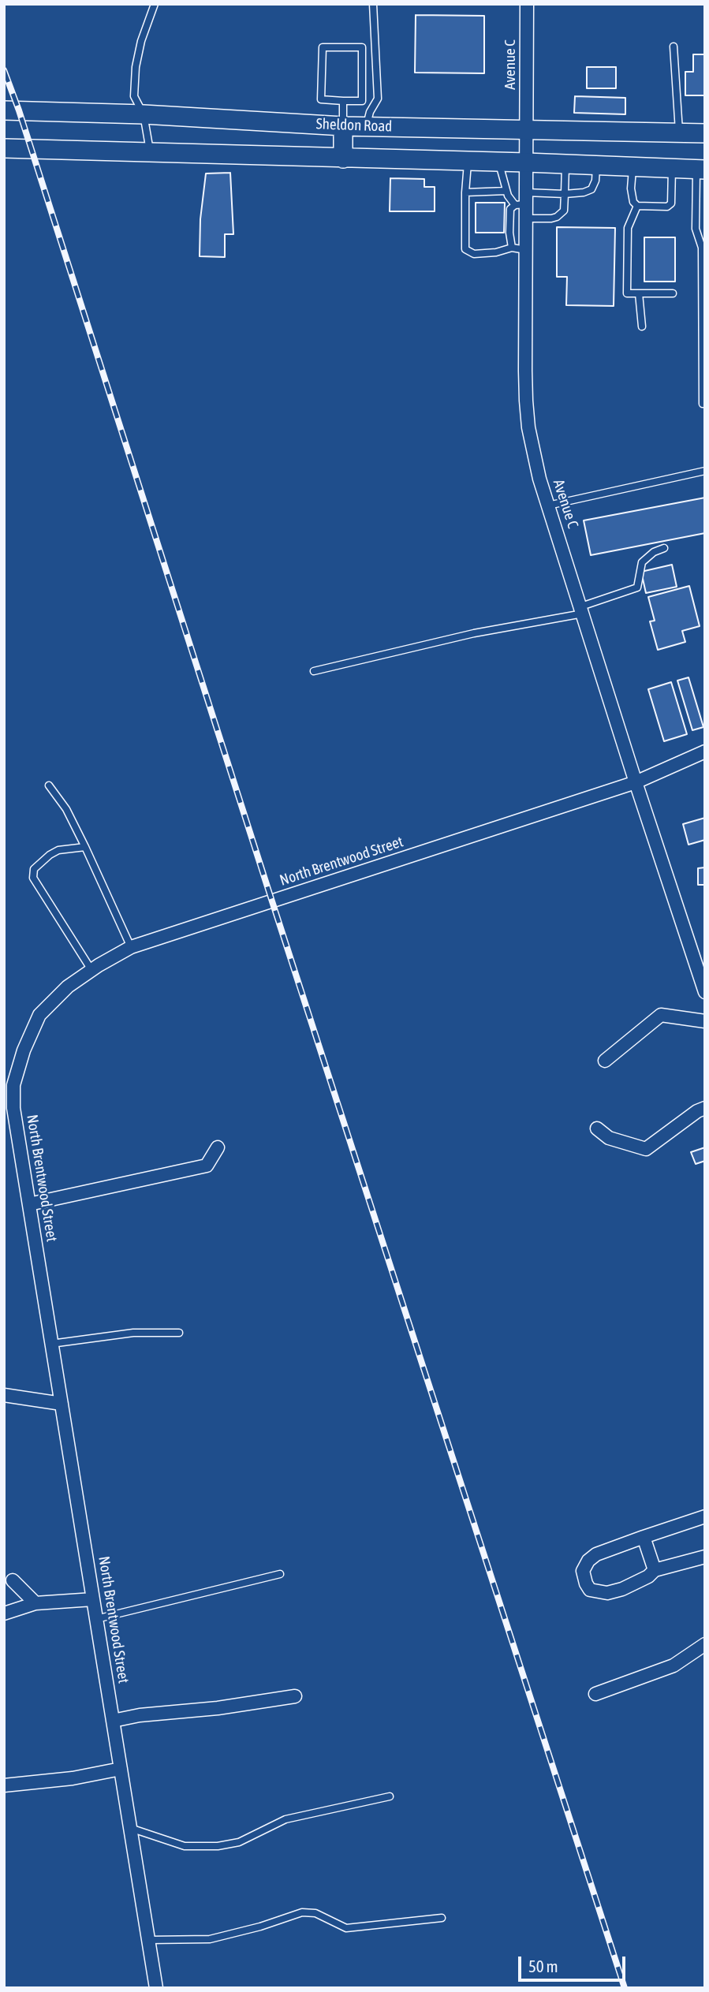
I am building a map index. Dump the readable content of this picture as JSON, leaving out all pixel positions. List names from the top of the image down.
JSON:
{
  "streets": {
    "main road": ["Sheldon Road"],
    "street": ["Avenue C", "North Brentwood Street"]
  },
  "crossings": [
    ["Avenue C", "Sheldon Road"],
    ["Avenue C", "North Brentwood Street"]
  ],
  "scale_bar": "50 m"
}
